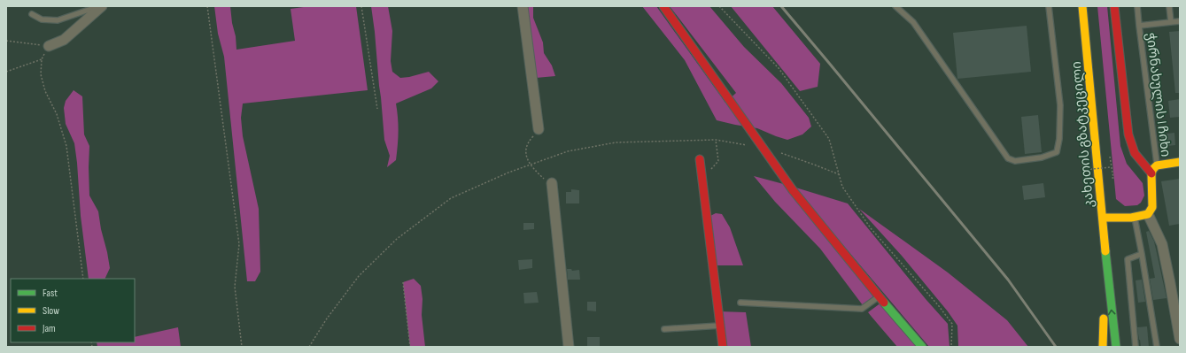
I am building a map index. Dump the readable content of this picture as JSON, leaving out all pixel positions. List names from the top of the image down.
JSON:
{
  "streets": {
    "main road": ["კახეთის გზატკეცილი"],
    "lane": ["ჭირნახულის I ჩიხი"]
  },
  "legend": ["Fast", "Slow", "Jam"]
}
